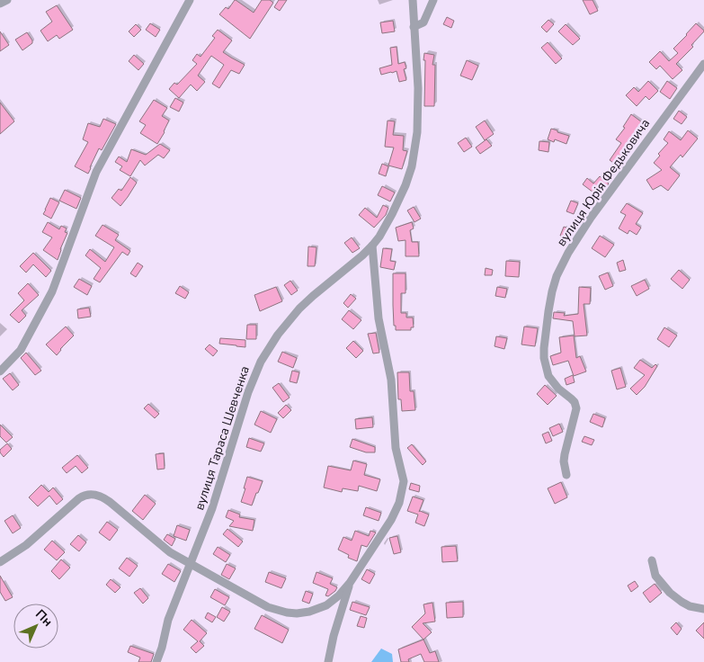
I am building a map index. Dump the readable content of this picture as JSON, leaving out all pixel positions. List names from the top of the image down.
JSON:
{
  "streets": {
    "street": ["вулиця Юрія Федьковича", "вулиця Тараса Шевченка"]
  },
  "north": "top right"
}
